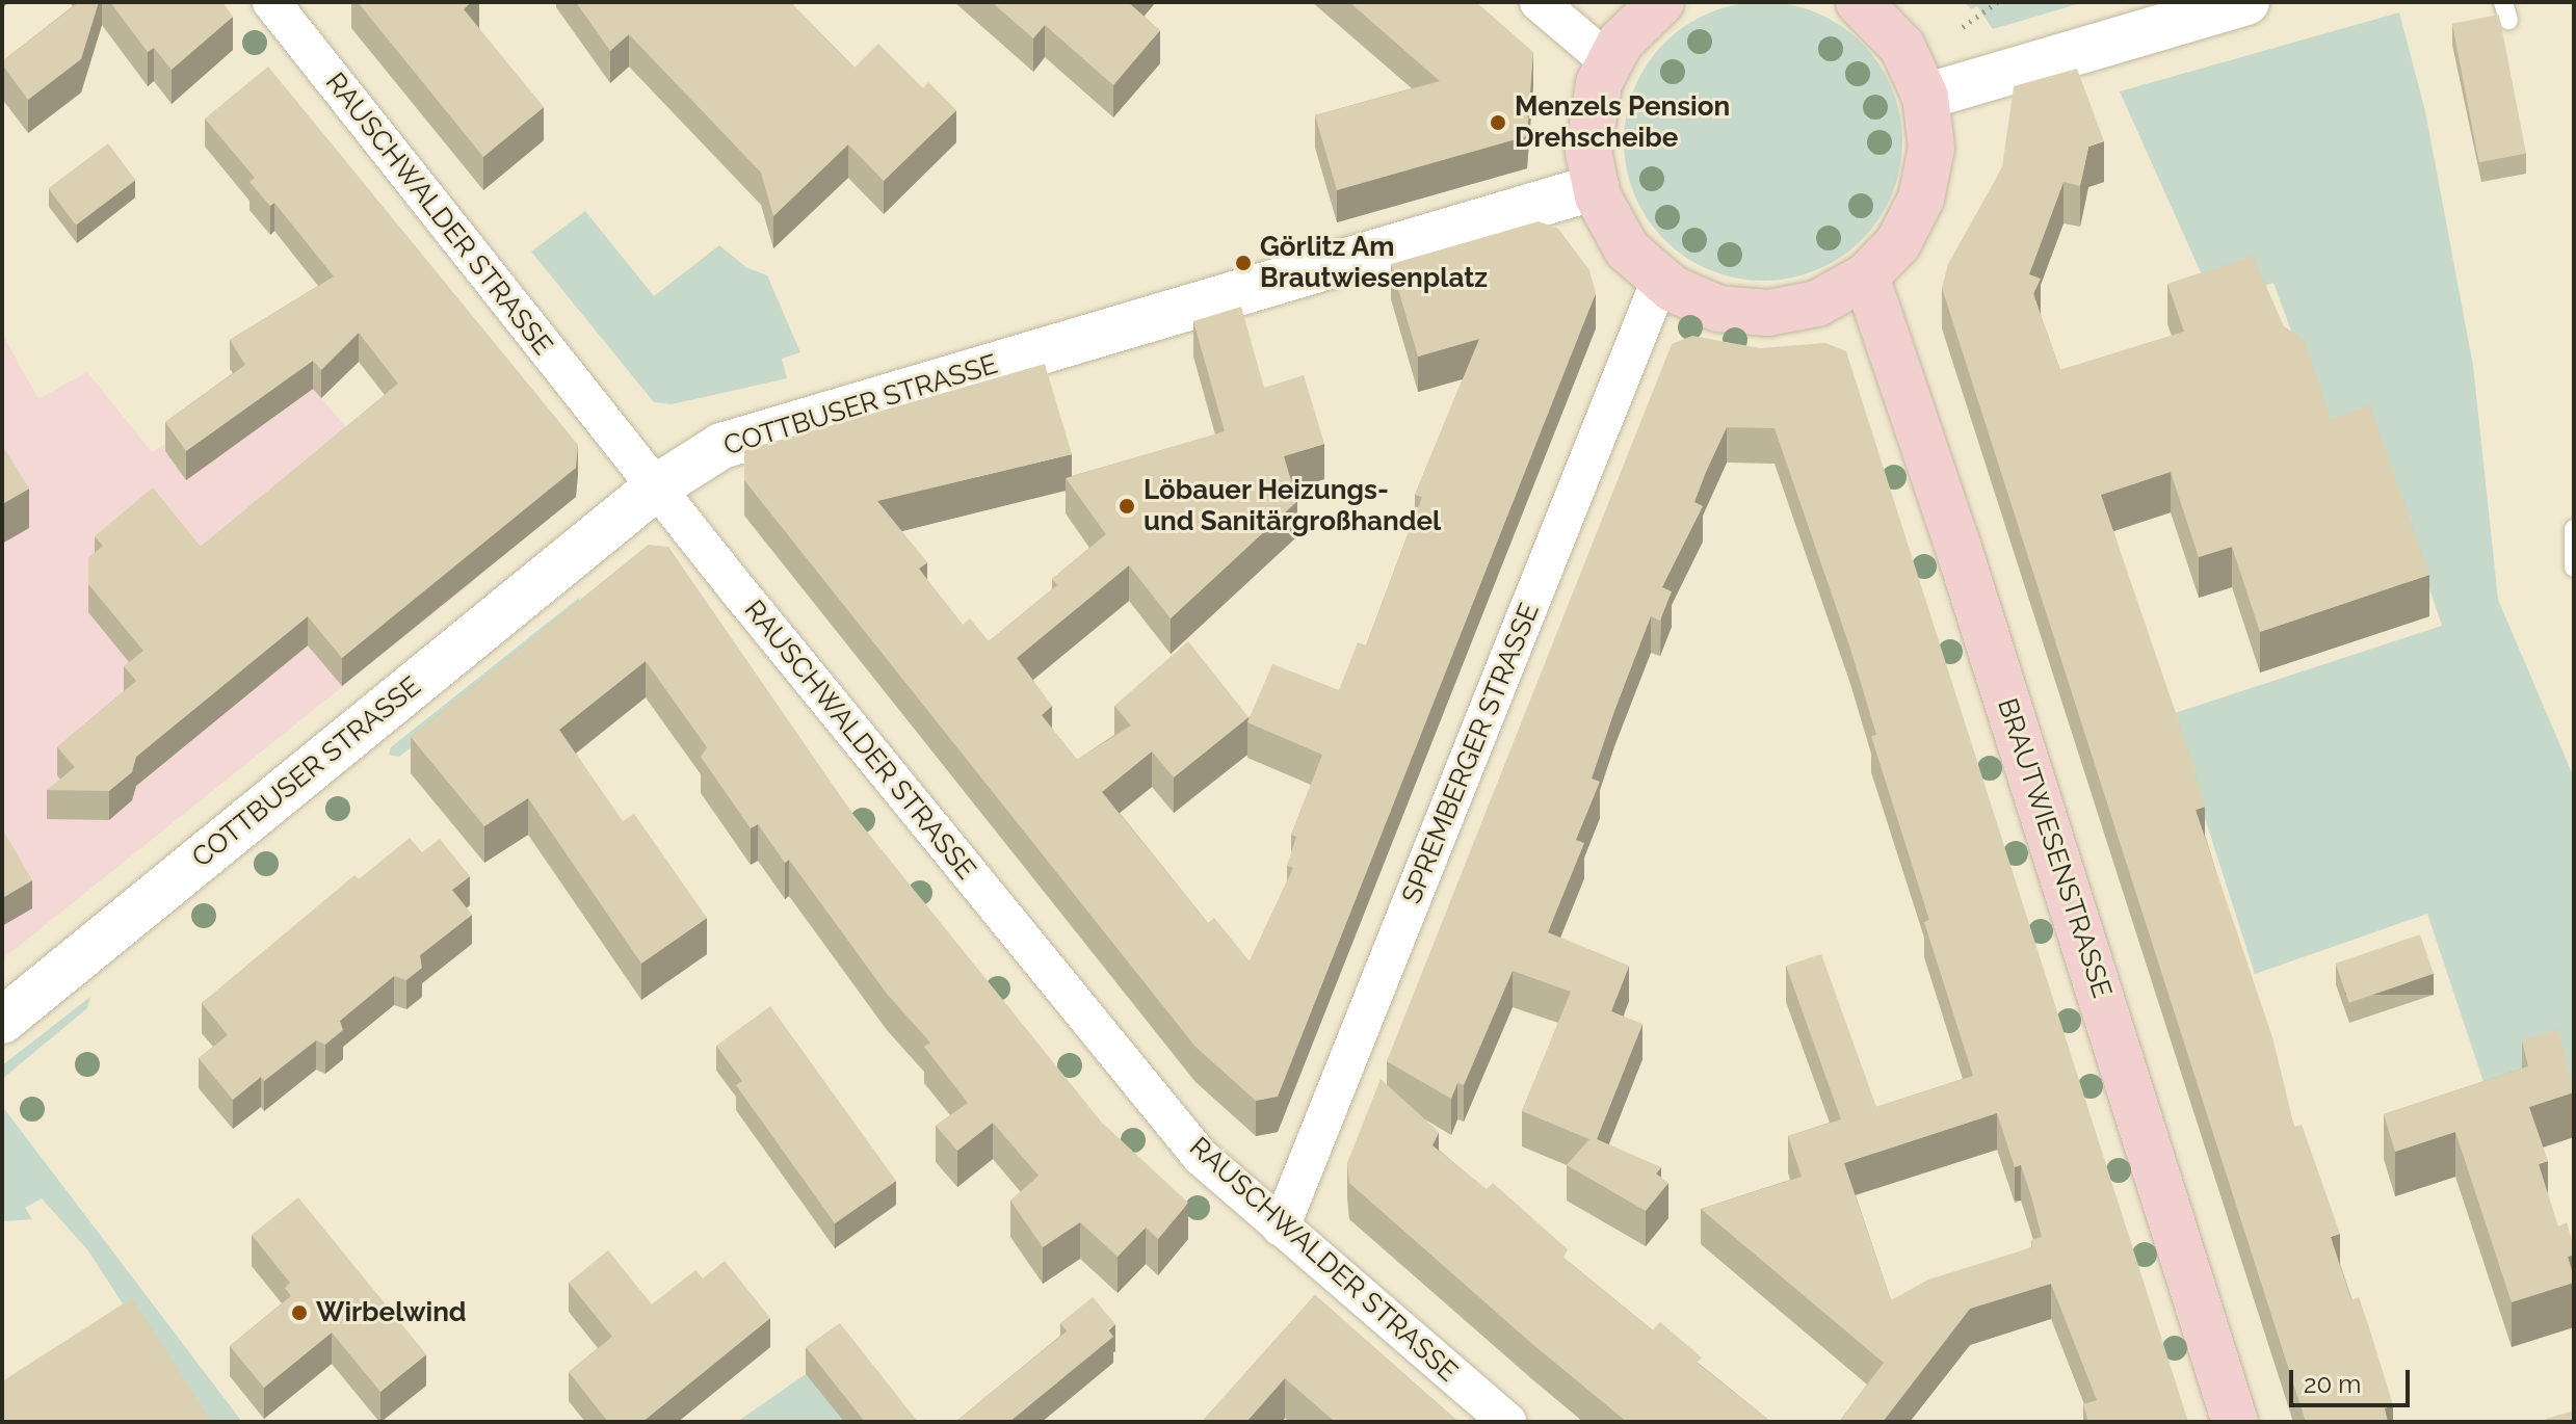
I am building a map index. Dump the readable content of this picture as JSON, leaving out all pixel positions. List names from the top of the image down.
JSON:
{
  "streets": {
    "main road": ["BRAUTWIESENSTRASSE"],
    "street": ["RAUSCHWALDER STRASSE", "COTTBUSER STRASSE", "SPREMBERGER STRASSE"]
  },
  "crossings": [
    ["RAUSCHWALDER STRASSE", "COTTBUSER STRASSE"],
    ["RAUSCHWALDER STRASSE", "SPREMBERGER STRASSE"]
  ],
  "places": [
    "Menzels Pension Drehscheibe",
    "Görlitz Am Brautwiesenplatz",
    "Löbauer Heizungs- und Sanitärgroßhandel",
    "Wirbelwind"
  ],
  "scale_bar": "20 m"
}
